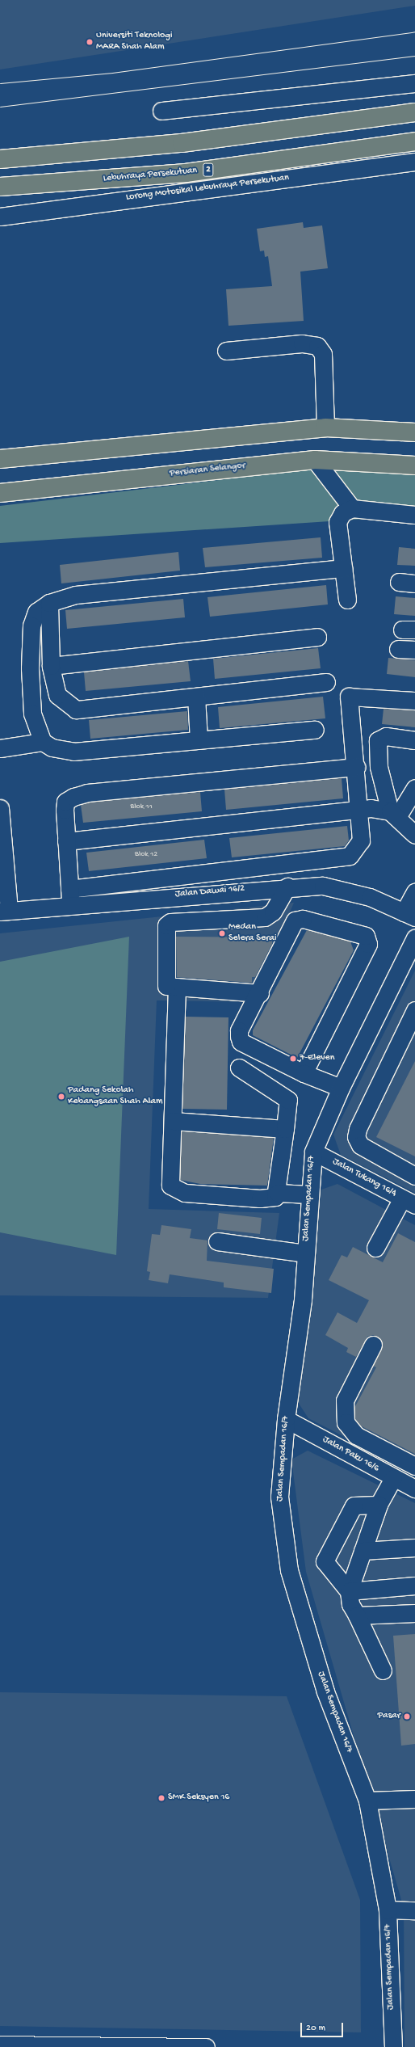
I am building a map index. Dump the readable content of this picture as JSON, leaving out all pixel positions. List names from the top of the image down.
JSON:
{
  "streets": {
    "main road": ["2", "Lebuhraya Persekutuan", "Persiaran Selangor"],
    "street": [
      "Lorong Motosikal Lebuhraya Persekutuan",
      "Jalan Dawai 16/2",
      "Jalan Tukang 16/4",
      "Jalan Sempadan 16/7",
      "Jalan Paku 16/6"
    ]
  },
  "crossings": [
    ["Jalan Tukang 16/4", "Jalan Sempadan 16/7"],
    ["Jalan Sempadan 16/7", "Jalan Paku 16/6"]
  ],
  "places": [
    "Universiti Teknologi MARA Shah Alam",
    "Medan Selera Serai",
    "7-Eleven",
    "Padang Sekolah Kebangsaan Shah Alam",
    "Pasar",
    "SMK Seksyen 16"
  ],
  "house_numbers": ["Blok 11", "Blok 12"],
  "scale_bar": "20 m"
}
